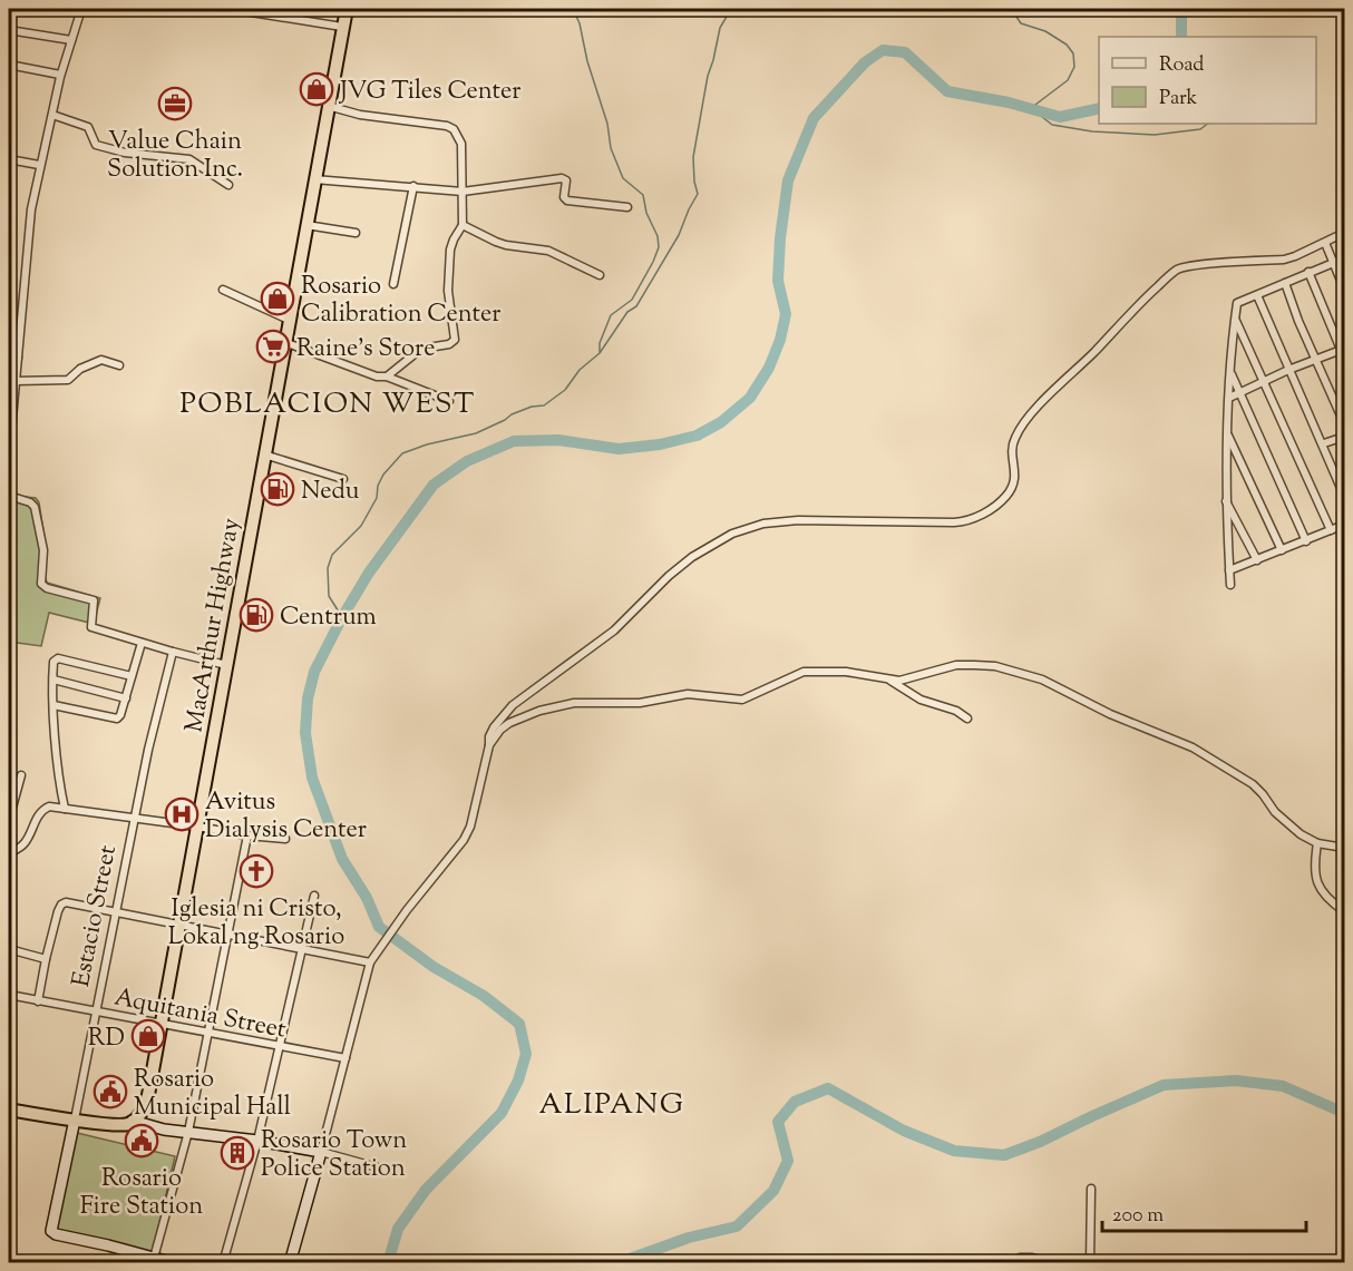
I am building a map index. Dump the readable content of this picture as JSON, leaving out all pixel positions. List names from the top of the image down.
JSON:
{
  "streets": {
    "highway": ["MacArthur Highway"],
    "main road": ["Estacio Street"],
    "street": ["Aquitania Street"]
  },
  "crossings": [
    ["MacArthur Highway", "Aquitania Street"],
    ["Estacio Street", "Aquitania Street"]
  ],
  "districts": ["POBLACION WEST", "ALIPANG"],
  "places": {
    "shop": ["JVG Tiles Center", "Rosario Calibration Center", "RD"],
    "office": ["Value Chain Solution Inc."],
    "supermarket": ["Raine's Store"],
    "fuel station": ["Nedu", "Centrum"],
    "hospital": ["Avitus Dialysis Center"],
    "church": ["Iglesia ni Cristo, Lokal ng Rosario"],
    "public building": ["Rosario Municipal Hall", "Rosario Fire Station"],
    "building": ["Rosario Town Police Station"]
  },
  "legend": ["Road", "Park"],
  "scale_bar": "200 m"
}
